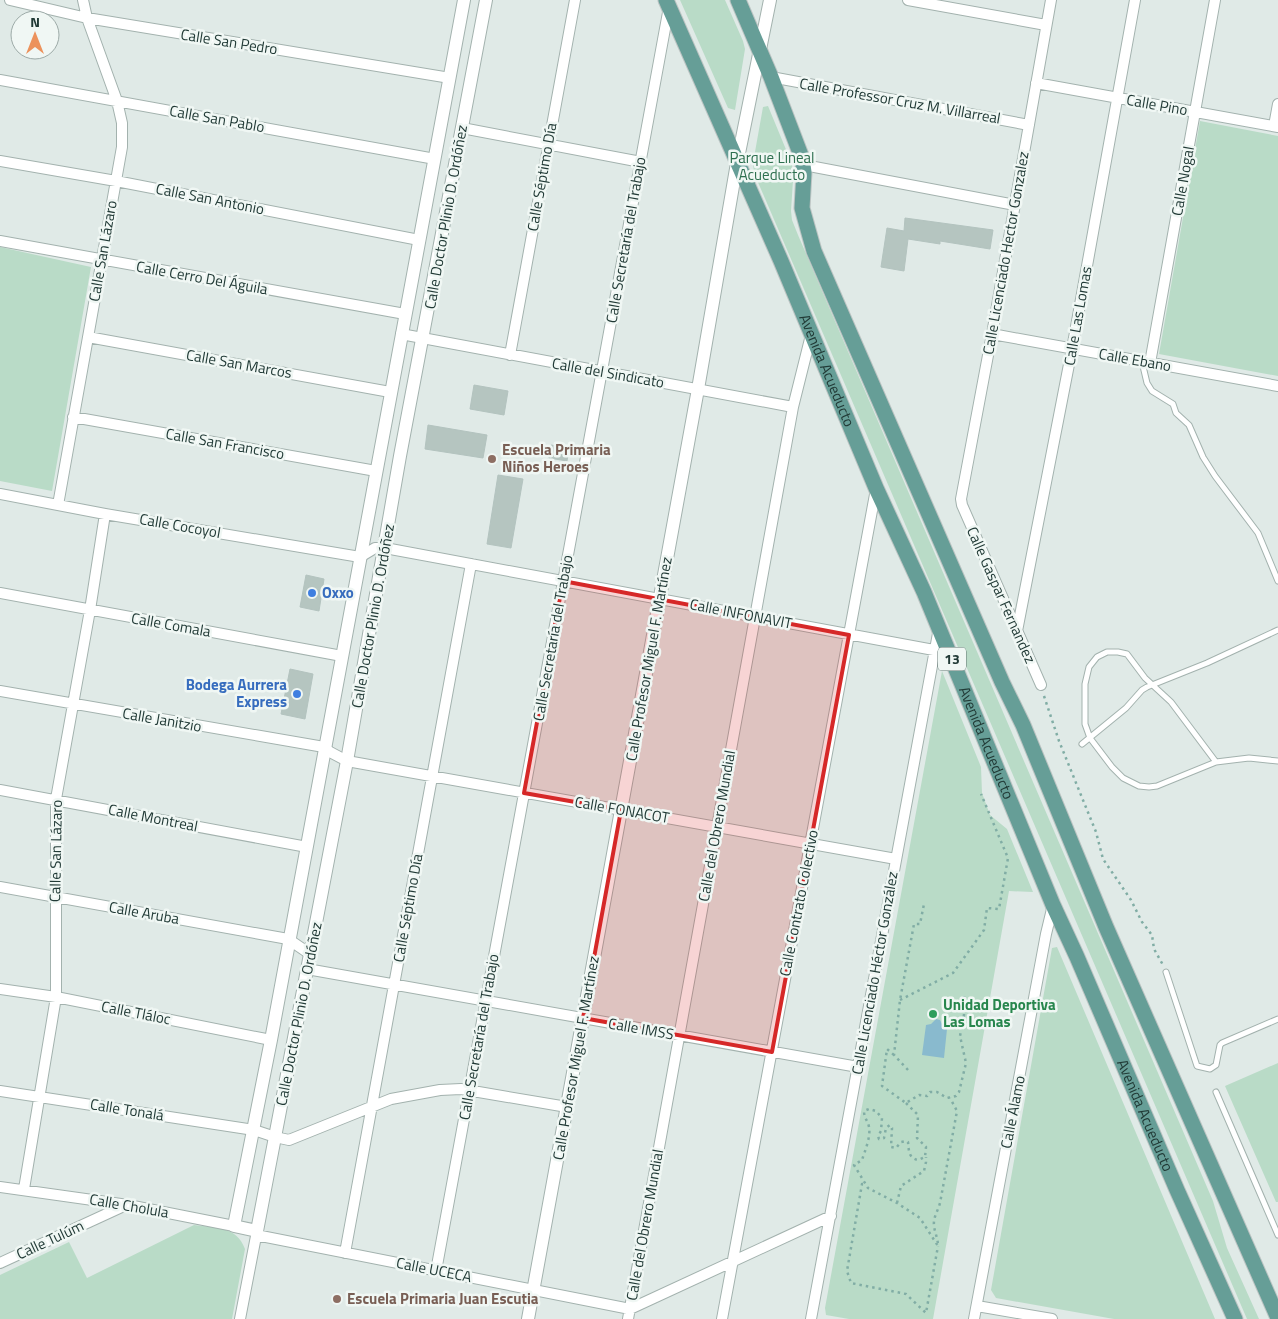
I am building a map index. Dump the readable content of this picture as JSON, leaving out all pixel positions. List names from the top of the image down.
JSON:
{
  "streets": {
    "main road": ["Avenida Acueducto", "13"],
    "street": [
      "Calle San Pedro",
      "Calle Professor Cruz M. Villarreal",
      "Calle Pino",
      "Calle San Pablo",
      "Calle Séptimo Día",
      "Calle Nogal",
      "Calle San Antonio",
      "Calle Doctor Plinio D. Ordóñez",
      "Calle Secretaría del Trabajo",
      "Calle San Lázaro",
      "Calle Licenciado Hector Gonzalez",
      "Calle Cerro Del Águila",
      "Calle Las Lomas",
      "Calle Ebano",
      "Calle San Marcos",
      "Calle del Sindicato",
      "Calle San Francisco",
      "Calle Cocoyol",
      "Calle Gaspar Fernandez",
      "Calle INFONAVIT",
      "Calle Comala",
      "Calle Profesor Miguel F. Martínez",
      "Calle Janitzio",
      "Calle FONACOT",
      "Calle Montreal",
      "Calle del Obrero Mundial",
      "Calle Contrato Colectivo",
      "Calle Aruba",
      "Calle Licenciado Héctor González",
      "Calle Tláloc",
      "Calle IMSS",
      "Calle Tonalá",
      "Calle Álamo",
      "Calle Cholula",
      "Calle Tulúm",
      "Calle UCECA"
    ]
  },
  "crossings": [
    ["Calle San Pedro", "Calle Doctor Plinio D. Ordóñez"],
    ["Calle San Pedro", "Calle San Lázaro"],
    ["Calle Professor Cruz M. Villarreal", "Calle Licenciado Hector Gonzalez"],
    ["Calle Professor Cruz M. Villarreal", "13"],
    ["Calle Pino", "Calle Nogal"],
    ["Calle Pino", "Calle Licenciado Hector Gonzalez"],
    ["Calle Pino", "Calle Las Lomas"],
    ["Calle San Pablo", "Calle Doctor Plinio D. Ordóñez"],
    ["Calle San Pablo", "Calle San Lázaro"],
    ["Calle Séptimo Día", "Calle del Sindicato"],
    ["Calle Séptimo Día", "Calle INFONAVIT"],
    ["Calle Séptimo Día", "Calle FONACOT"],
    ["Calle Séptimo Día", "Calle IMSS"],
    ["Calle Séptimo Día", "Calle Tonalá"],
    ["Calle Séptimo Día", "Calle UCECA"],
    ["Calle Nogal", "Calle Ebano"],
    ["Calle San Antonio", "Calle Doctor Plinio D. Ordóñez"],
    ["Calle San Antonio", "Calle San Lázaro"],
    ["Calle Doctor Plinio D. Ordóñez", "Calle Cerro Del Águila"],
    ["Calle Doctor Plinio D. Ordóñez", "Calle San Marcos"],
    ["Calle Doctor Plinio D. Ordóñez", "Calle del Sindicato"],
    ["Calle Doctor Plinio D. Ordóñez", "Calle San Francisco"],
    ["Calle Doctor Plinio D. Ordóñez", "Calle Cocoyol"],
    ["Calle Doctor Plinio D. Ordóñez", "Calle INFONAVIT"],
    ["Calle Doctor Plinio D. Ordóñez", "Calle Comala"],
    ["Calle Doctor Plinio D. Ordóñez", "Calle Janitzio"],
    ["Calle Doctor Plinio D. Ordóñez", "Calle FONACOT"],
    ["Calle Doctor Plinio D. Ordóñez", "Calle Montreal"],
    ["Calle Doctor Plinio D. Ordóñez", "Calle Aruba"],
    ["Calle Doctor Plinio D. Ordóñez", "Calle Tláloc"],
    ["Calle Doctor Plinio D. Ordóñez", "Calle IMSS"],
    ["Calle Doctor Plinio D. Ordóñez", "Calle Tonalá"],
    ["Calle Doctor Plinio D. Ordóñez", "Calle Cholula"],
    ["Calle Doctor Plinio D. Ordóñez", "Calle UCECA"],
    ["Calle Secretaría del Trabajo", "Avenida Acueducto"],
    ["Calle Secretaría del Trabajo", "Calle del Sindicato"],
    ["Calle Secretaría del Trabajo", "Calle INFONAVIT"],
    ["Calle Secretaría del Trabajo", "Calle FONACOT"],
    ["Calle Secretaría del Trabajo", "Calle IMSS"],
    ["Calle Secretaría del Trabajo", "Calle Tonalá"],
    ["Calle Secretaría del Trabajo", "Calle UCECA"],
    ["Calle San Lázaro", "Calle Cerro Del Águila"],
    ["Calle San Lázaro", "Calle San Marcos"],
    ["Calle San Lázaro", "Calle San Francisco"],
    ["Calle San Lázaro", "Calle Cocoyol"],
    ["Calle San Lázaro", "Calle Comala"],
    ["Calle San Lázaro", "Calle Janitzio"],
    ["Calle San Lázaro", "Calle Montreal"],
    ["Calle San Lázaro", "Calle Aruba"],
    ["Calle San Lázaro", "Calle Tláloc"],
    ["Calle San Lázaro", "Calle Tonalá"],
    ["Calle San Lázaro", "Calle Cholula"],
    ["Calle Licenciado Hector Gonzalez", "Calle Ebano"],
    ["Calle Licenciado Hector Gonzalez", "Calle Gaspar Fernandez"],
    ["Calle Las Lomas", "Calle Ebano"],
    ["Calle Las Lomas", "Calle Gaspar Fernandez"],
    ["Avenida Acueducto", "Calle INFONAVIT"],
    ["Avenida Acueducto", "Calle Profesor Miguel F. Martínez"],
    ["Avenida Acueducto", "Calle del Obrero Mundial"],
    ["Avenida Acueducto", "Calle Contrato Colectivo"],
    ["Avenida Acueducto", "Calle Licenciado Héctor González"],
    ["Avenida Acueducto", "Calle Álamo"],
    ["Calle del Sindicato", "Calle Profesor Miguel F. Martínez"],
    ["Calle del Sindicato", "Calle del Obrero Mundial"],
    ["Calle INFONAVIT", "Calle Profesor Miguel F. Martínez"],
    ["Calle INFONAVIT", "Calle del Obrero Mundial"],
    ["Calle INFONAVIT", "Calle Contrato Colectivo"],
    ["Calle INFONAVIT", "Calle Licenciado Héctor González"],
    ["Calle Profesor Miguel F. Martínez", "13"],
    ["Calle Profesor Miguel F. Martínez", "Calle FONACOT"],
    ["Calle Profesor Miguel F. Martínez", "Calle IMSS"],
    ["Calle Profesor Miguel F. Martínez", "Calle Tonalá"],
    ["Calle Profesor Miguel F. Martínez", "Calle UCECA"],
    ["Calle FONACOT", "Calle del Obrero Mundial"],
    ["Calle FONACOT", "Calle Contrato Colectivo"],
    ["Calle FONACOT", "Calle Licenciado Héctor González"],
    ["Calle del Obrero Mundial", "Calle IMSS"],
    ["Calle del Obrero Mundial", "Calle UCECA"],
    ["Calle Contrato Colectivo", "Calle IMSS"],
    ["Calle Licenciado Héctor González", "Calle IMSS"],
    ["Calle Cholula", "Calle Tulúm"],
    ["Calle Cholula", "Calle UCECA"]
  ],
  "parks": ["Parque Lineal Acueducto"],
  "places": [
    "Escuela Primaria Niños Heroes",
    "Oxxo",
    "Bodega Aurrera Express",
    "Unidad Deportiva Las Lomas",
    "Escuela Primaria Juan Escutia"
  ],
  "north": "top"
}
